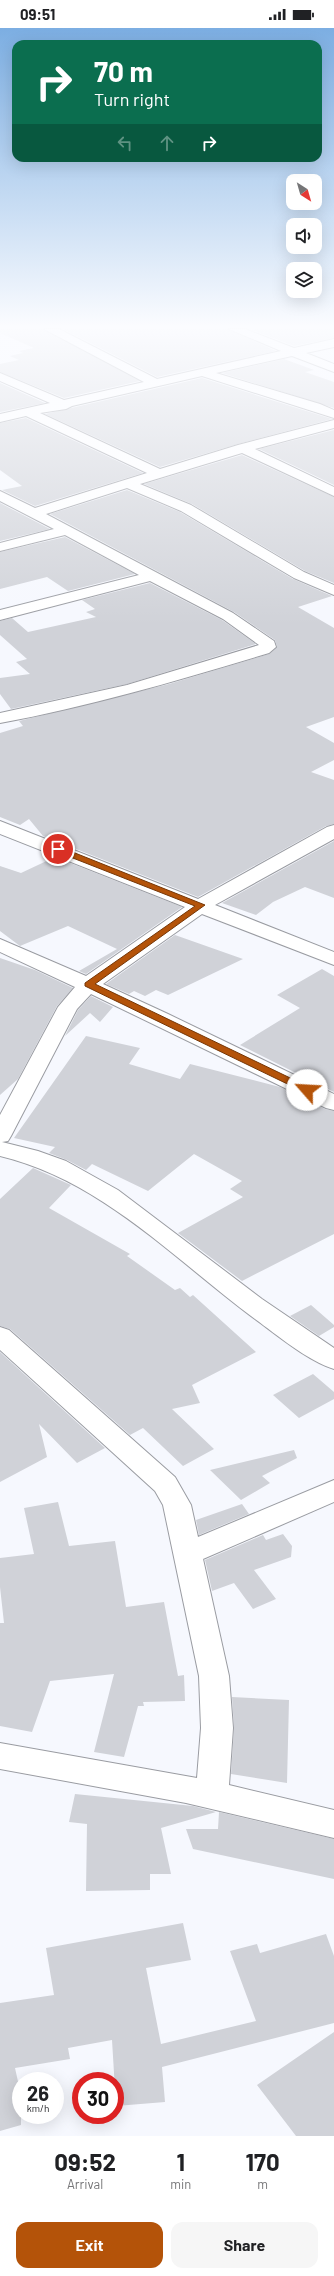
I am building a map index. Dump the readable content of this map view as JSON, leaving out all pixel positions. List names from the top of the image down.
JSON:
{
  "north": "bottom right",
  "page": {
    "status": "09:51",
    "turn": ["70 m", "Turn right"],
    "speed": "26 km/h",
    "limit": "30",
    "eta": [
      "09:52",
      "Arrival",
      "1",
      "min",
      "170",
      "m"
    ],
    "buttons": ["Exit", "Share"]
  }
}
